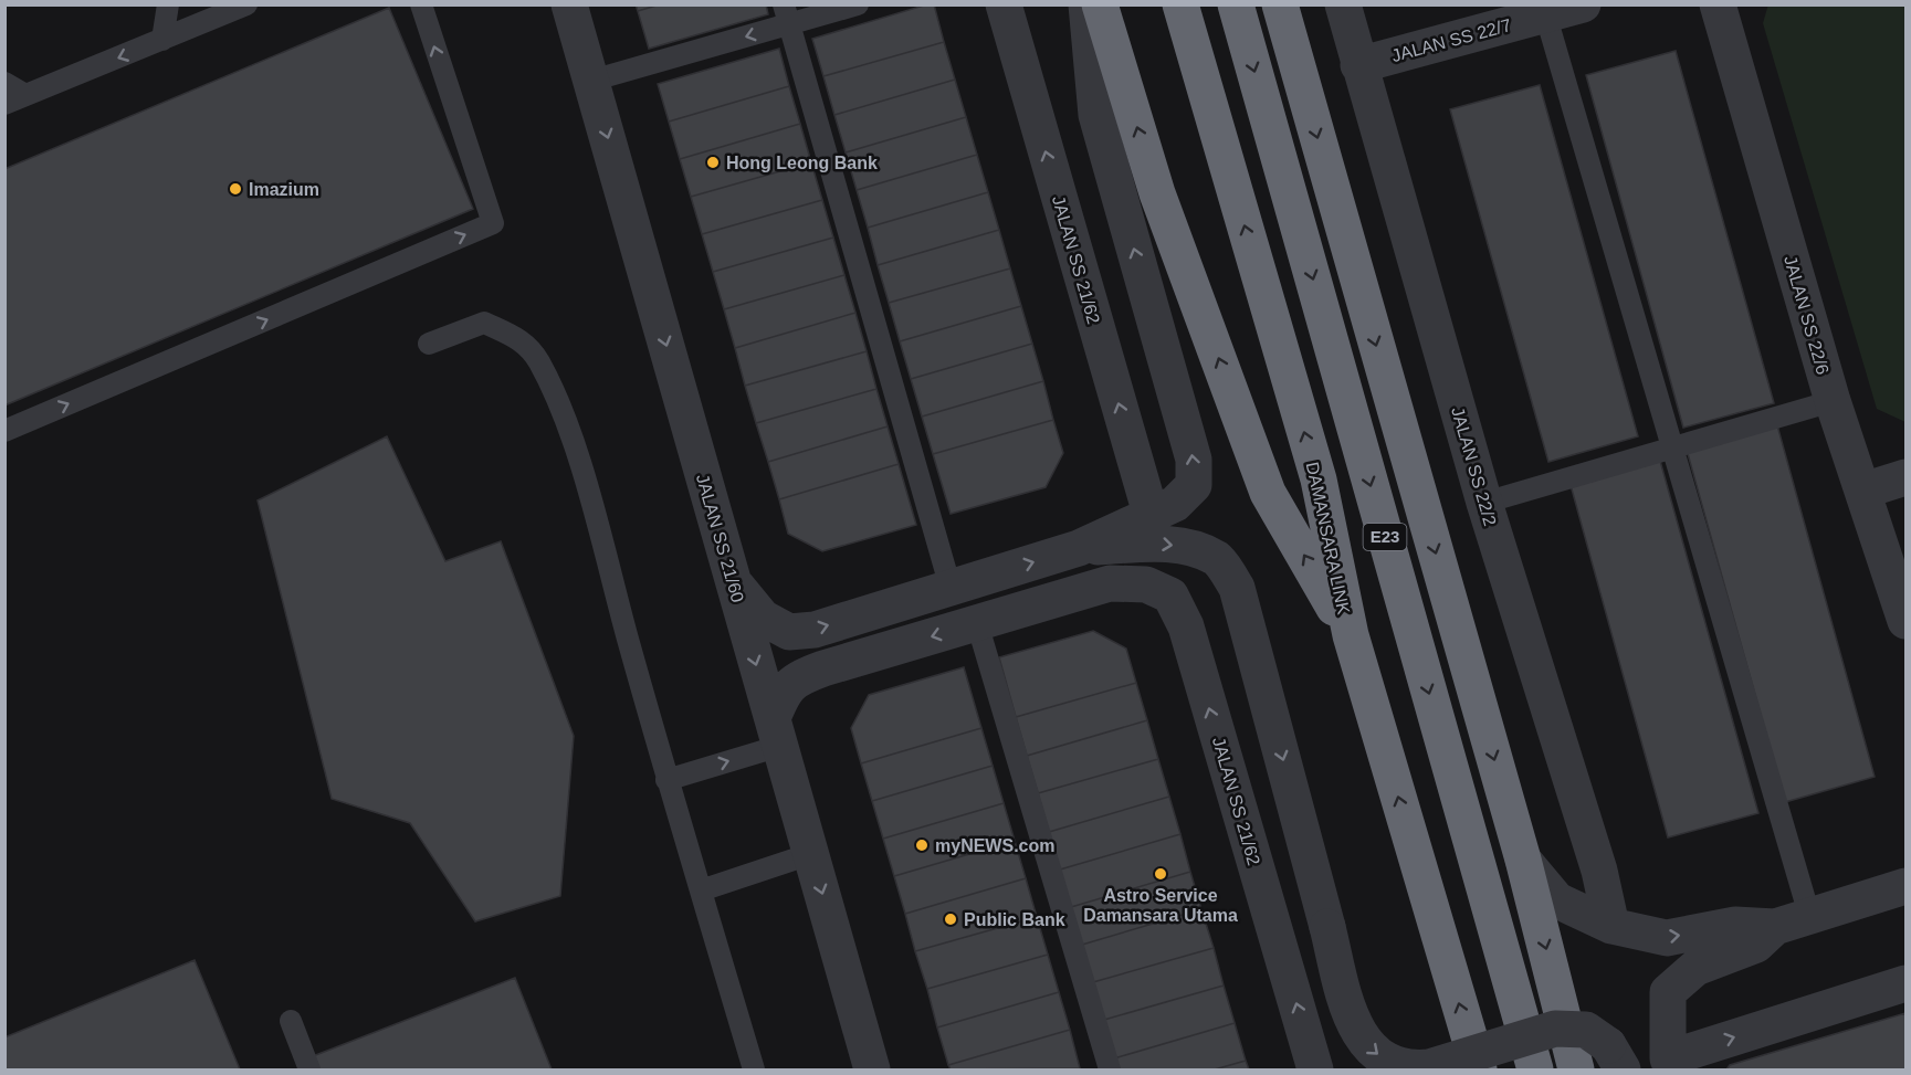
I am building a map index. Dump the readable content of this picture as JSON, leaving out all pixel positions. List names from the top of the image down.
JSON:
{
  "streets": {
    "highway": ["E23", "DAMANSARA LINK"],
    "street": [
      "JALAN SS 22/7",
      "JALAN SS 21/62",
      "JALAN SS 22/6",
      "JALAN SS 22/2",
      "JALAN SS 21/60"
    ]
  },
  "crossings": [
    ["JALAN SS 22/7", "JALAN SS 22/2"],
    ["JALAN SS 21/62", "JALAN SS 21/60"]
  ],
  "one_way": ["JALAN SS 21/60"],
  "places": [
    "Hong Leong Bank",
    "Imazium",
    "myNEWS.com",
    "Astro Service Damansara Utama",
    "Public Bank"
  ]
}
